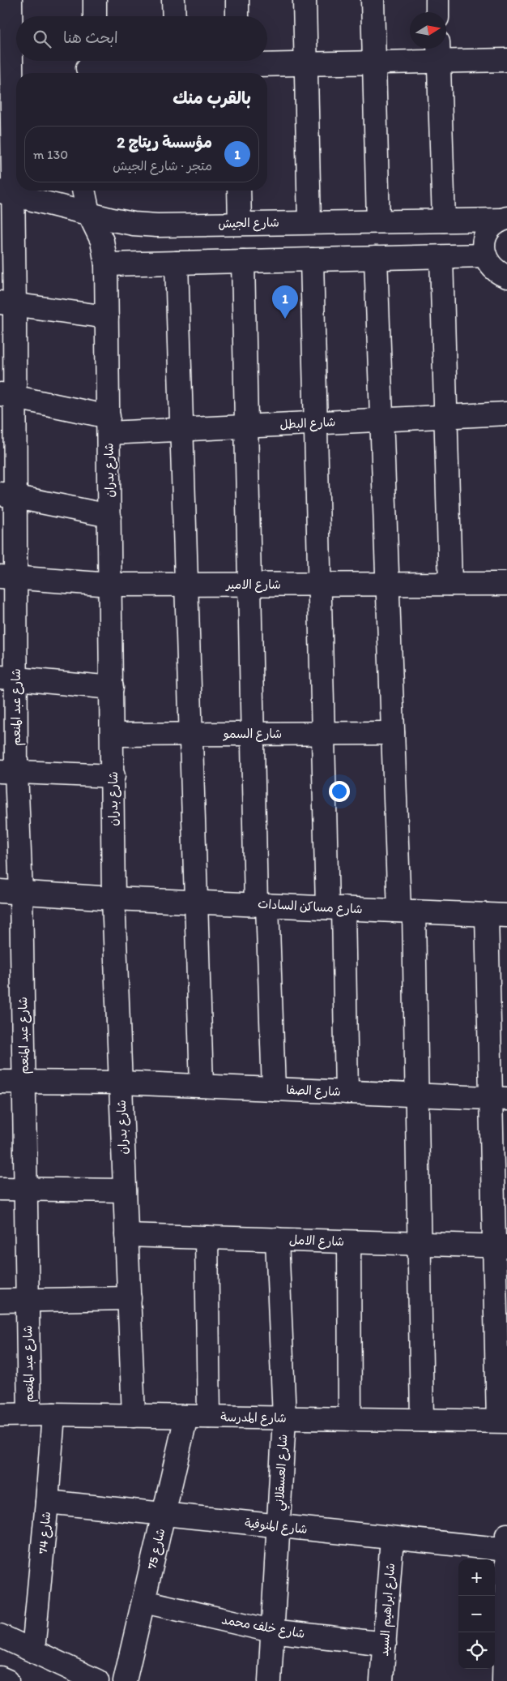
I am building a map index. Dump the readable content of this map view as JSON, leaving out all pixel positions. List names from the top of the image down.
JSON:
{
  "streets": {
    "street": [
      "شارع الجيش",
      "شارع البطل",
      "شارع بدران",
      "شارع الامير",
      "شارع عبد المنعم",
      "شارع السمو",
      "شارع مساكن السادات",
      "شارع الصفا",
      "شارع الامل",
      "شارع المدرسة",
      "شارع العسقلاني",
      "شارع المنوفية",
      "شارع 74",
      "شارع 75",
      "شارع ابراهيم السيد",
      "شارع خلف محمد"
    ]
  },
  "crossings": [
    ["شارع الجيش", "شارع بدران"],
    ["شارع الجيش", "شارع عبد المنعم"],
    ["شارع البطل", "شارع بدران"],
    ["شارع البطل", "شارع عبد المنعم"],
    ["شارع بدران", "شارع الامير"],
    ["شارع بدران", "شارع السمو"],
    ["شارع بدران", "شارع مساكن السادات"],
    ["شارع بدران", "شارع الصفا"],
    ["شارع بدران", "شارع الامل"],
    ["شارع بدران", "شارع المدرسة"],
    ["شارع الامير", "شارع عبد المنعم"],
    ["شارع عبد المنعم", "شارع مساكن السادات"],
    ["شارع عبد المنعم", "شارع الصفا"],
    ["شارع عبد المنعم", "شارع المدرسة"],
    ["شارع الامل", "شارع العسقلاني"],
    ["شارع المدرسة", "شارع العسقلاني"],
    ["شارع المدرسة", "شارع 74"],
    ["شارع المدرسة", "شارع 75"],
    ["شارع العسقلاني", "شارع المنوفية"],
    ["شارع العسقلاني", "شارع خلف محمد"],
    ["شارع المنوفية", "شارع 74"],
    ["شارع المنوفية", "شارع 75"],
    ["شارع المنوفية", "شارع ابراهيم السيد"],
    ["شارع 75", "شارع خلف محمد"],
    ["شارع ابراهيم السيد", "شارع خلف محمد"]
  ],
  "north": "right",
  "page": {
    "search": "ابحث هنا",
    "heading": "بالقرب منك",
    "list": [
      {
        "mark": "1",
        "name": "مؤسسة ريتاچ 2",
        "note": "متجر · شارع الجيش",
        "value": "130 m"
      }
    ],
    "pins": "1",
    "map_buttons": ["+", "−"]
  }
}
